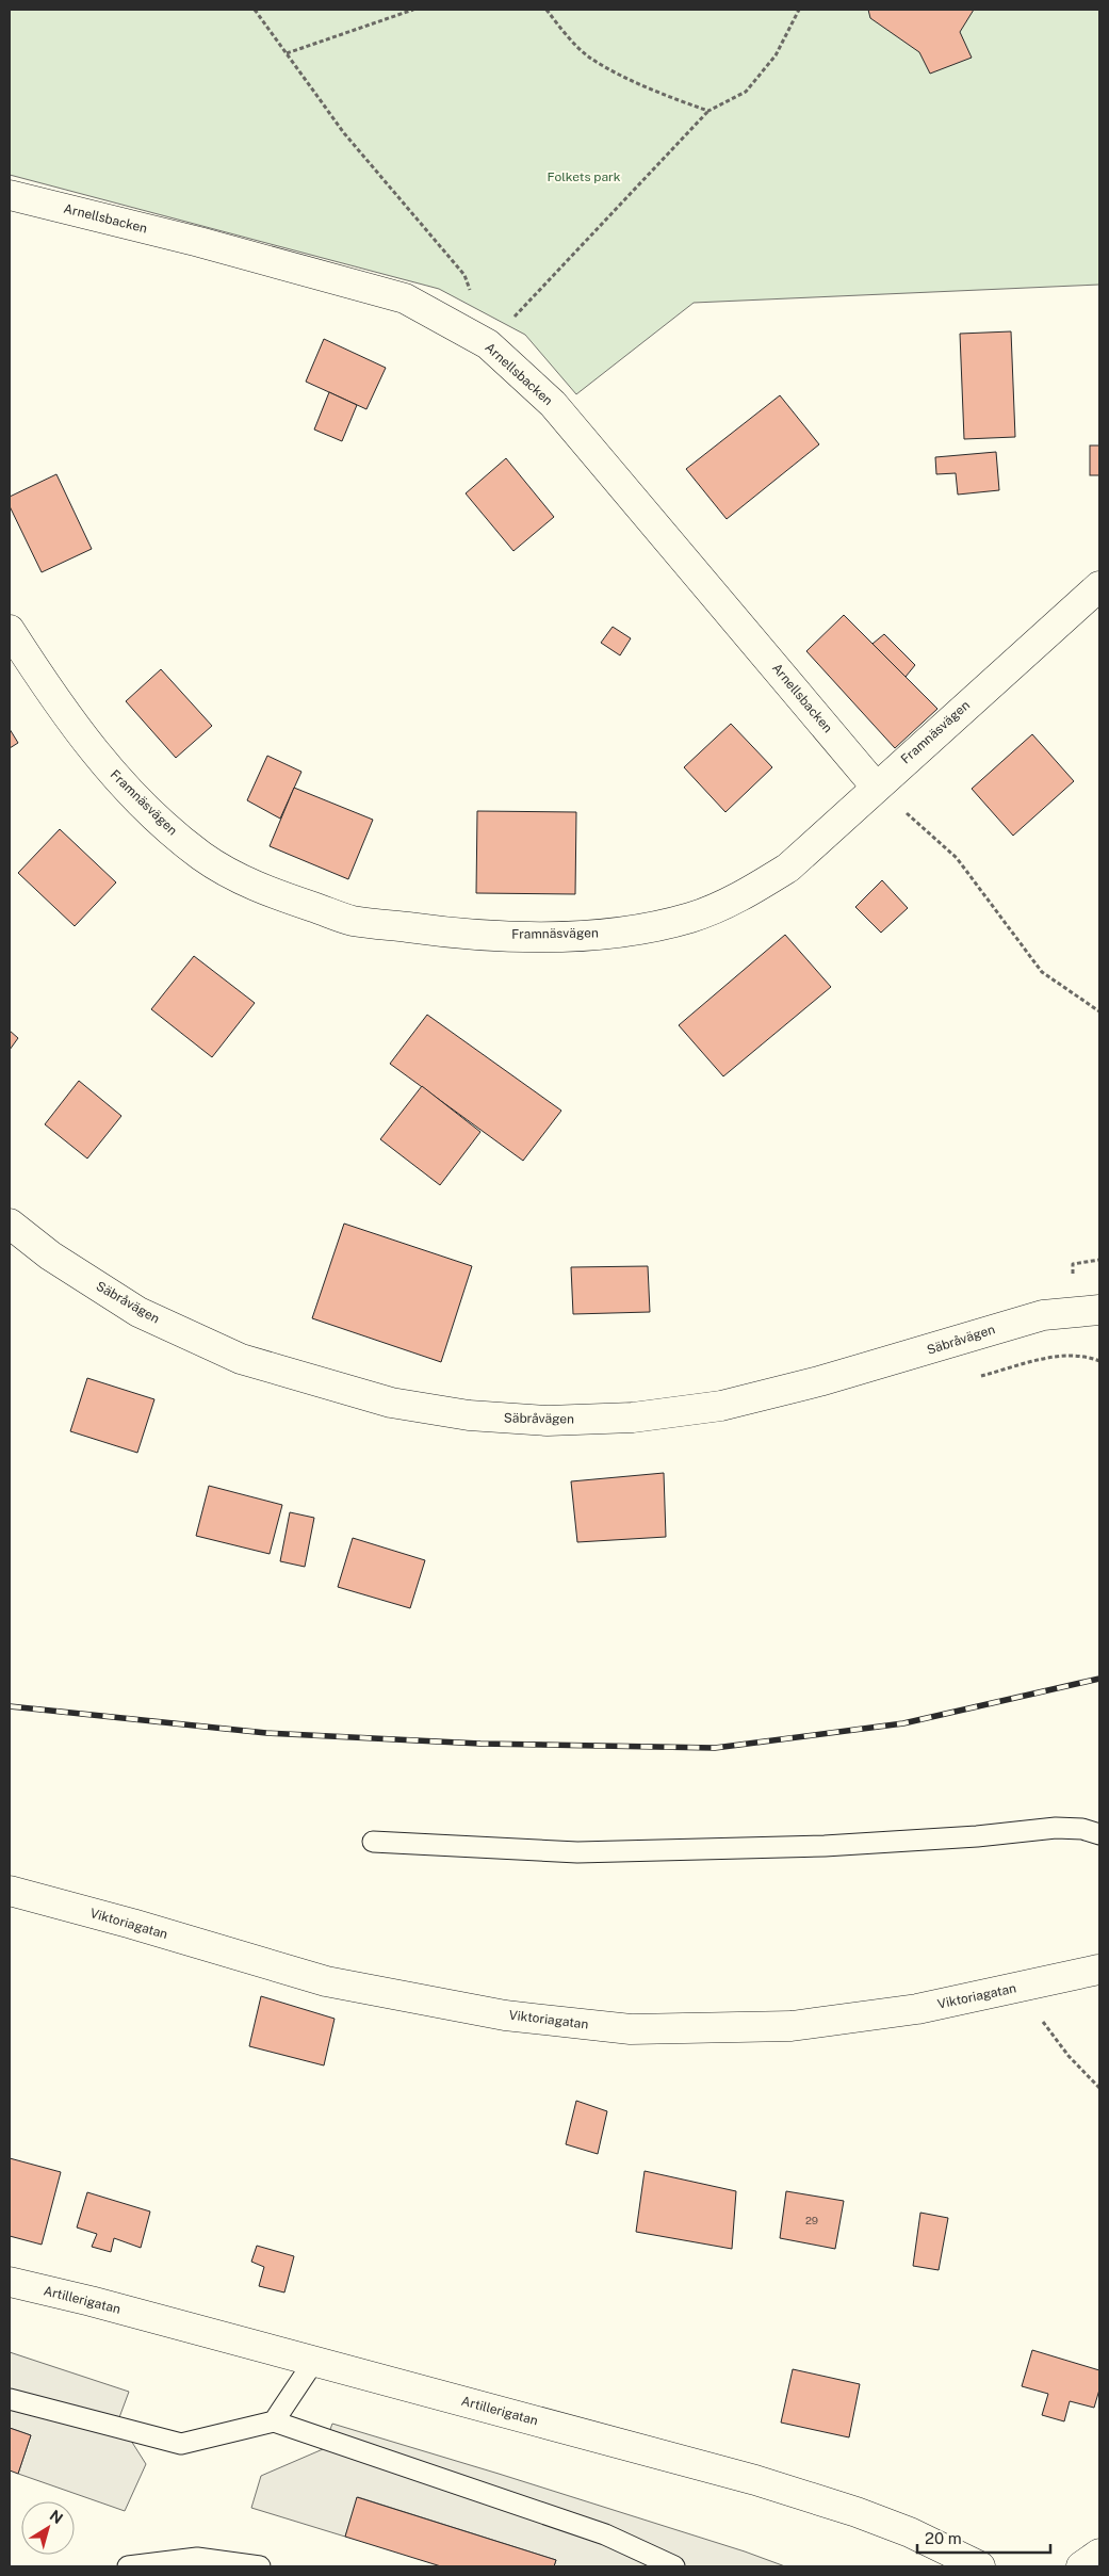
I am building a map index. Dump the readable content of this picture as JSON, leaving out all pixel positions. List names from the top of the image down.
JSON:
{
  "streets": {
    "street": [
      "Arnellsbacken",
      "Framnäsvägen",
      "Säbråvägen",
      "Viktoriagatan",
      "Artillerigatan"
    ]
  },
  "crossings": [
    ["Arnellsbacken", "Framnäsvägen"]
  ],
  "parks": ["Folkets park"],
  "house_numbers": ["29"],
  "scale_bar": "20 m",
  "north": "top right"
}
